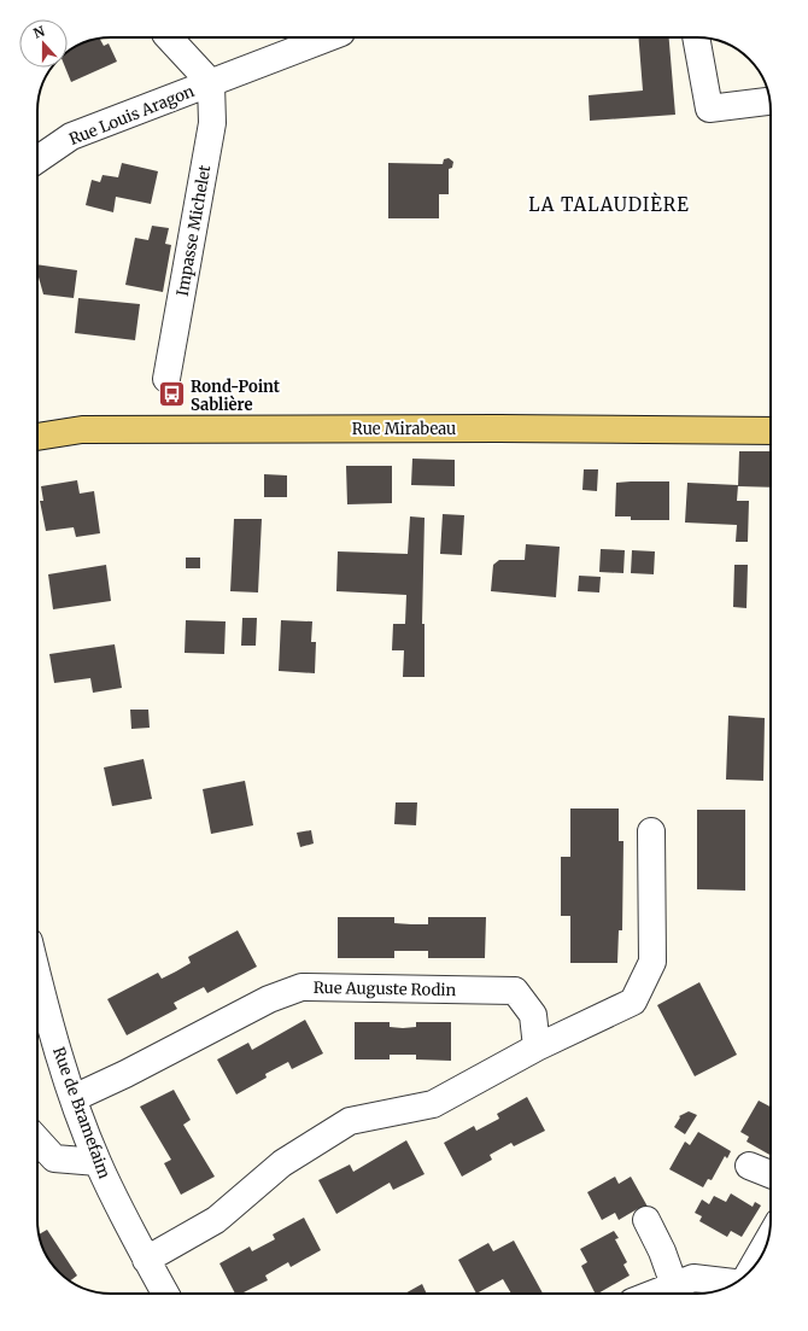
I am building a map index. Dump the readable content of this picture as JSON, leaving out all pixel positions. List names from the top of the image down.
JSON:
{
  "streets": {
    "main road": ["Rue Mirabeau"],
    "street": [
      "Rue Louis Aragon",
      "Impasse Michelet",
      "Rue Auguste Rodin",
      "Rue de Bramefaim"
    ]
  },
  "crossings": [
    ["Rue Louis Aragon", "Impasse Michelet"],
    ["Rue Auguste Rodin", "Rue de Bramefaim"]
  ],
  "districts": ["LA TALAUDIÈRE"],
  "places": {
    "bus stop": ["Rond-Point Sablière"]
  },
  "north": "top"
}
